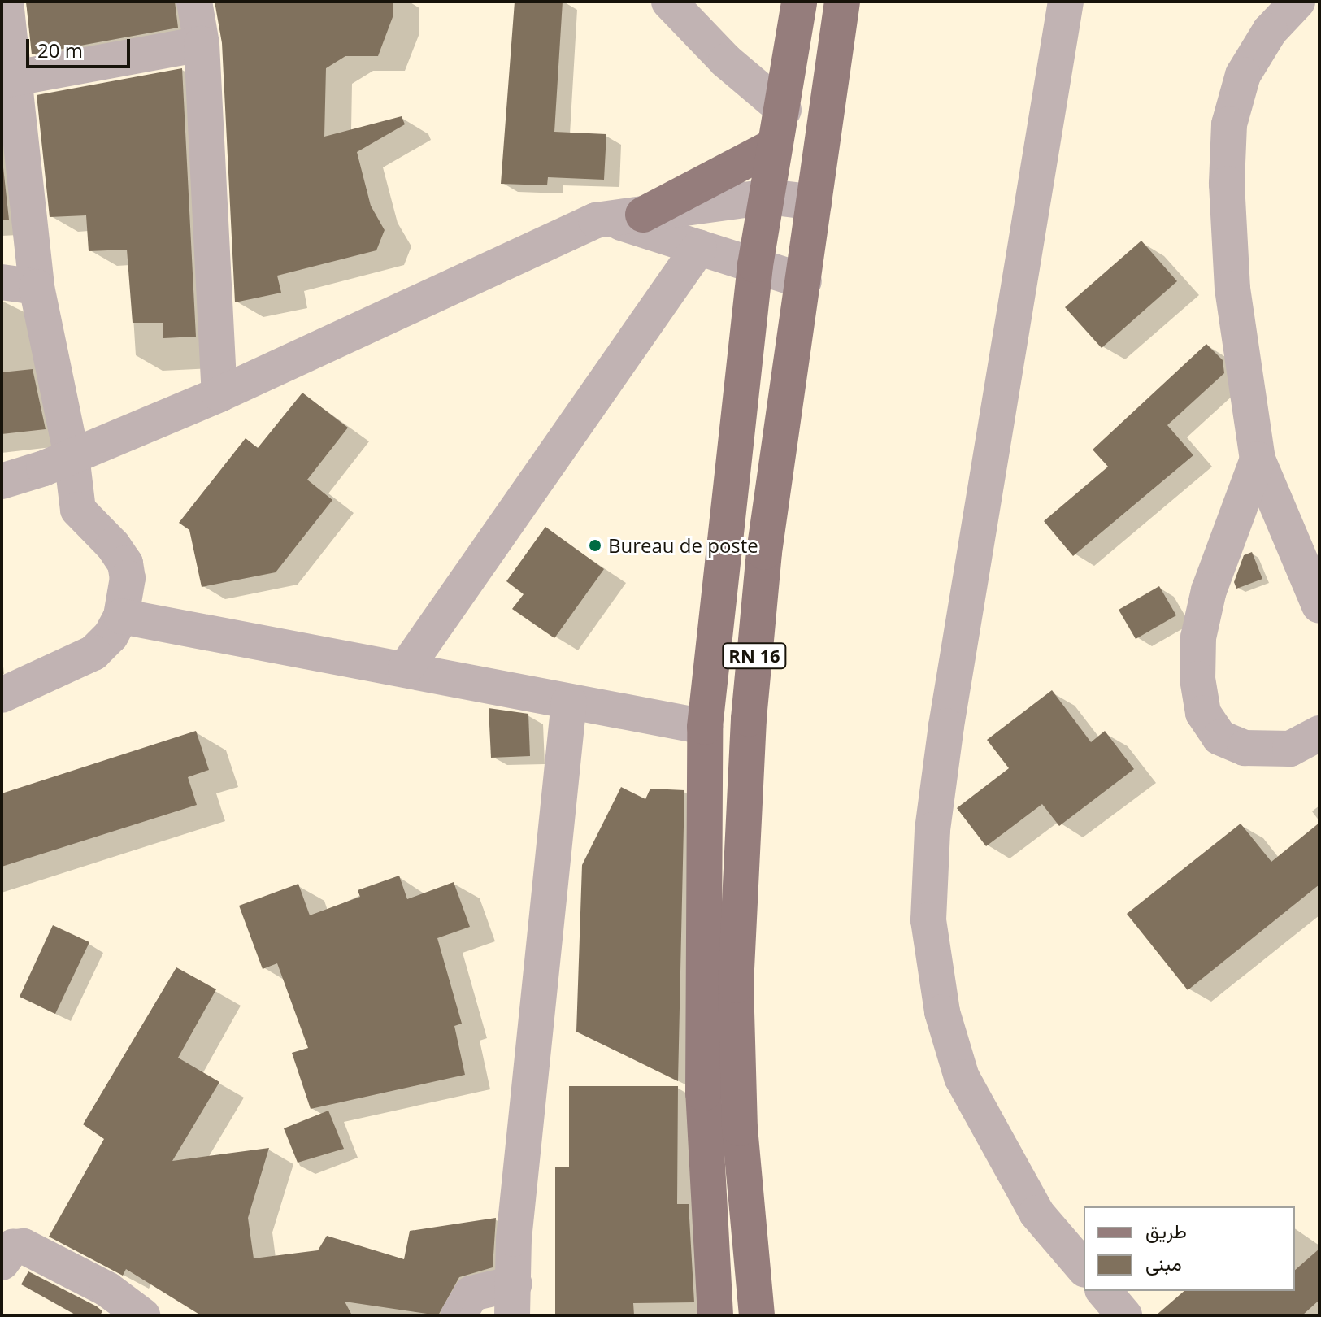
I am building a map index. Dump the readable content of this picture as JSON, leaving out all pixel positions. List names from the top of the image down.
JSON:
{
  "streets": {
    "main road": ["RN 16"]
  },
  "places": ["Bureau de poste"],
  "legend": ["طريق", "مبنى"],
  "scale_bar": "20 m"
}
